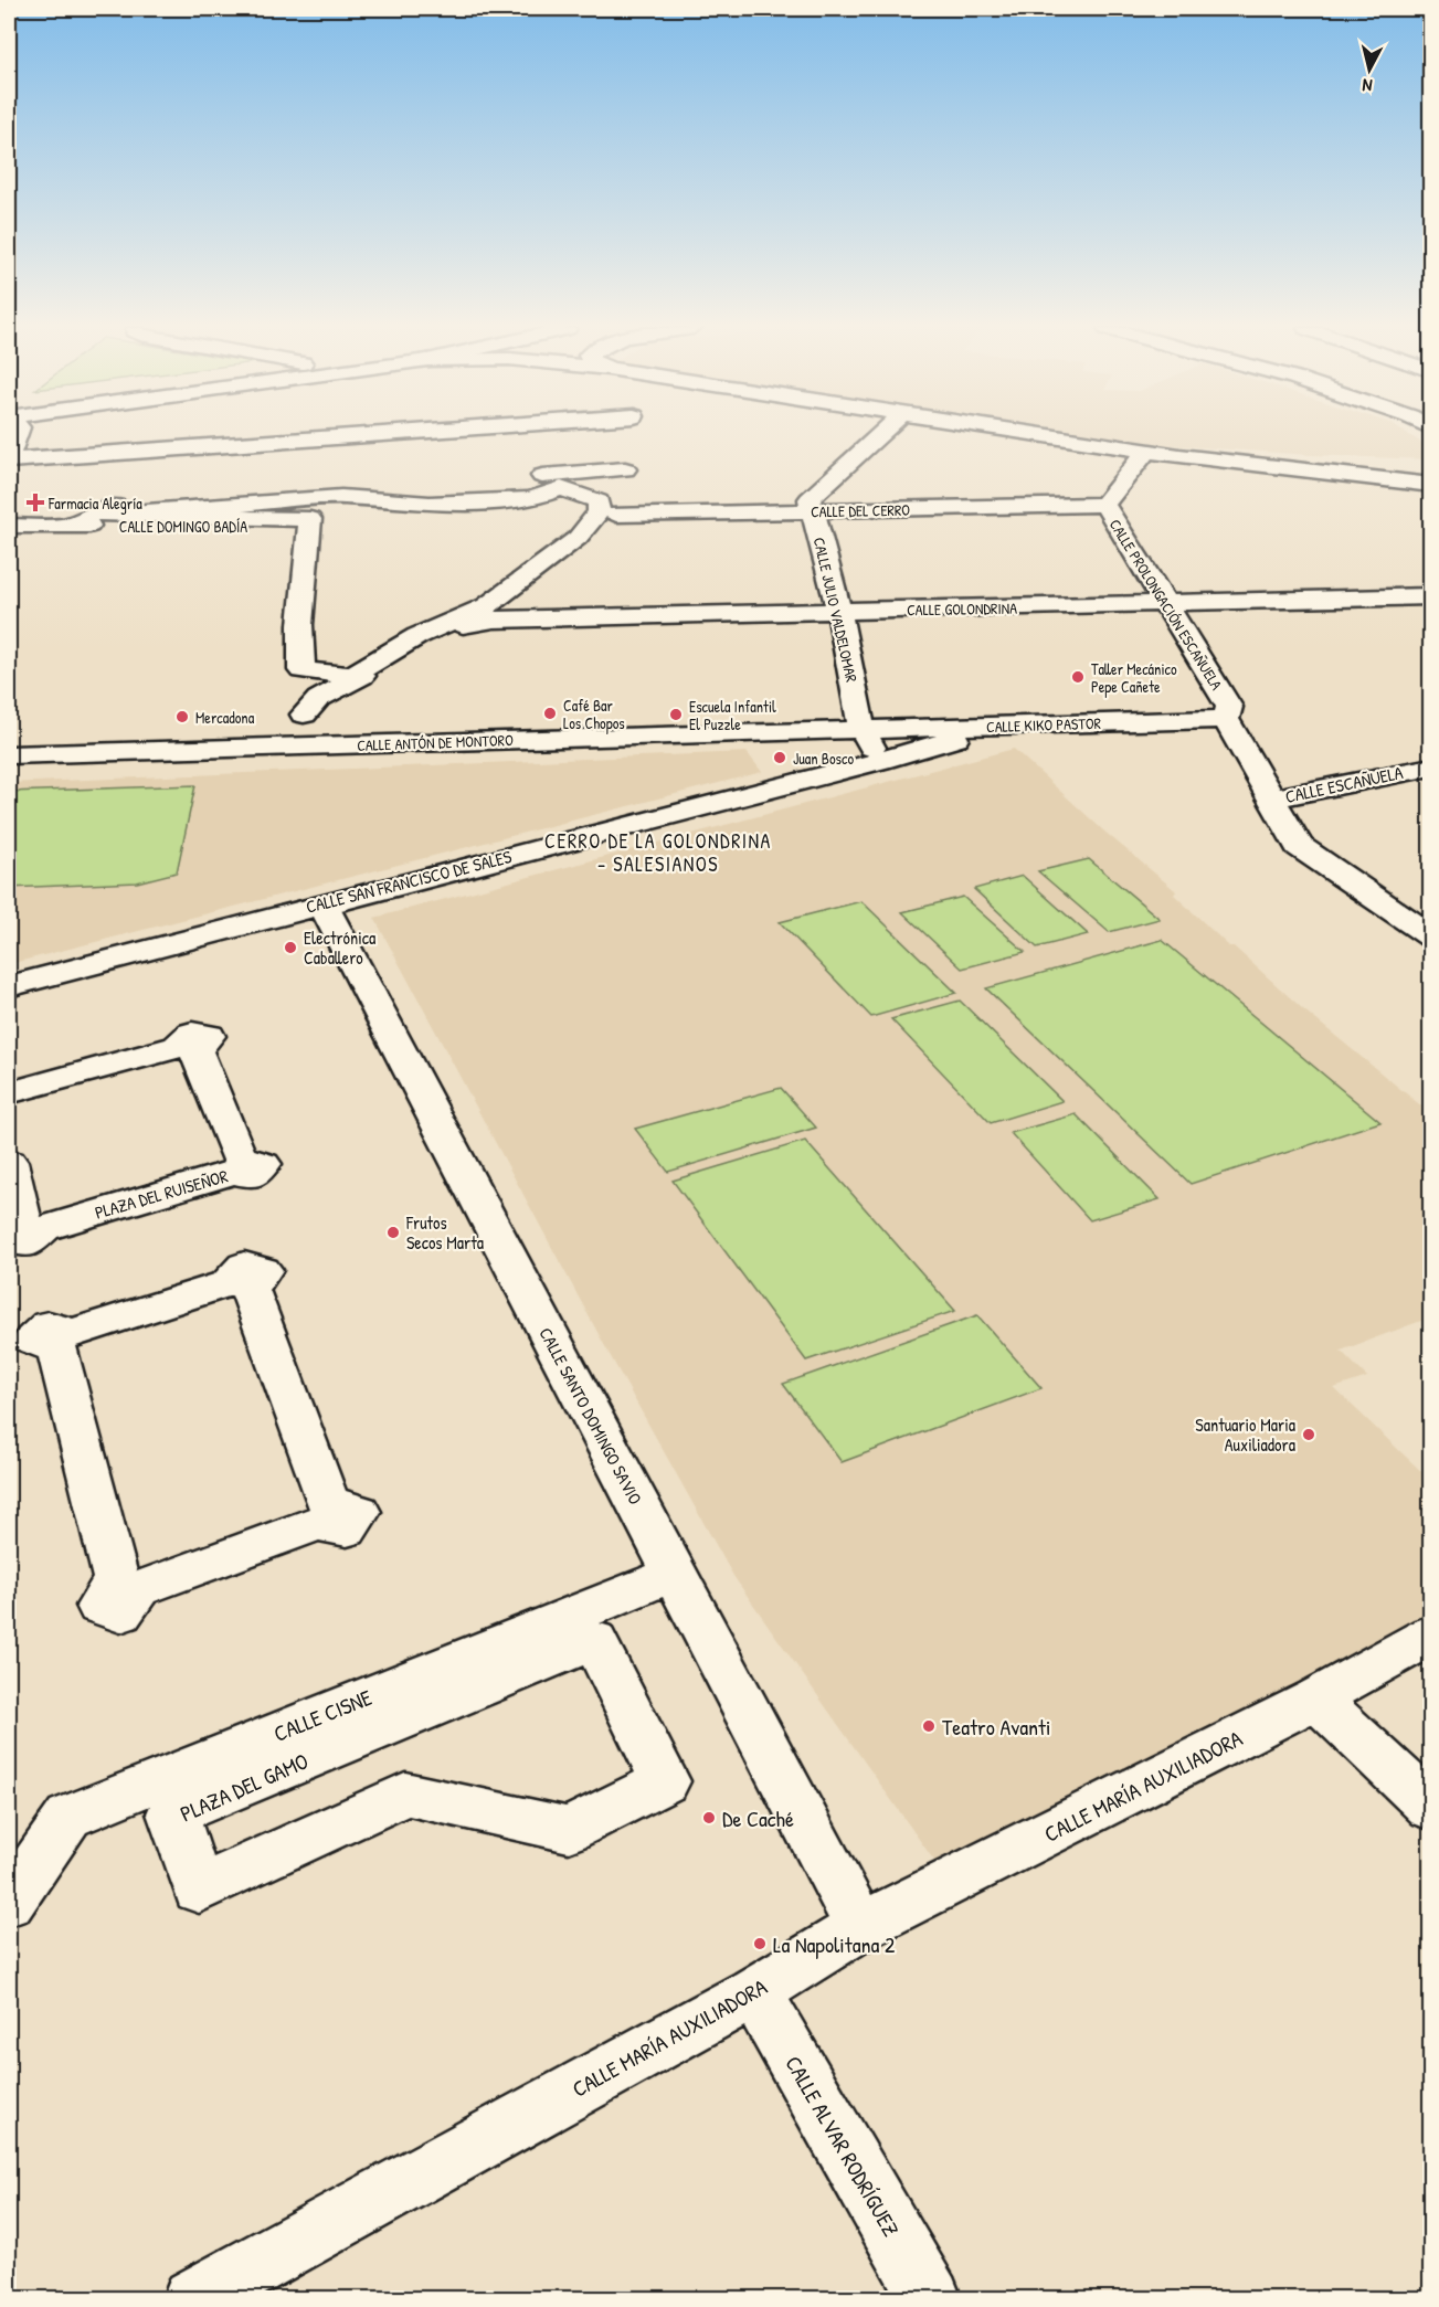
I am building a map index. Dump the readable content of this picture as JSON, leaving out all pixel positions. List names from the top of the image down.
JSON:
{
  "streets": {
    "street": [
      "CALLE DEL CERRO",
      "CALLE DOMINGO BADÍA",
      "CALLE PROLONGACIÓN ESCAÑUELA",
      "CALLE GOLONDRINA",
      "CALLE JULIO VALDELOMAR",
      "CALLE KIKO PASTOR",
      "CALLE ANTÓN DE MONTORO",
      "CALLE ESCAÑUELA",
      "CALLE SAN FRANCISCO DE SALES",
      "PLAZA DEL RUISEÑOR",
      "CALLE SANTO DOMINGO SAVIO",
      "CALLE CISNE",
      "CALLE MARÍA AUXILIADORA",
      "PLAZA DEL GAMO",
      "CALLE ALVAR RODRÍGUEZ"
    ]
  },
  "crossings": [
    ["CALLE DEL CERRO", "CALLE PROLONGACIÓN ESCAÑUELA"],
    ["CALLE DEL CERRO", "CALLE JULIO VALDELOMAR"],
    ["CALLE PROLONGACIÓN ESCAÑUELA", "CALLE GOLONDRINA"],
    ["CALLE PROLONGACIÓN ESCAÑUELA", "CALLE KIKO PASTOR"],
    ["CALLE PROLONGACIÓN ESCAÑUELA", "CALLE ESCAÑUELA"],
    ["CALLE GOLONDRINA", "CALLE JULIO VALDELOMAR"],
    ["CALLE JULIO VALDELOMAR", "CALLE KIKO PASTOR"],
    ["CALLE JULIO VALDELOMAR", "CALLE ANTÓN DE MONTORO"],
    ["CALLE JULIO VALDELOMAR", "CALLE SAN FRANCISCO DE SALES"],
    ["CALLE KIKO PASTOR", "CALLE ANTÓN DE MONTORO"],
    ["CALLE KIKO PASTOR", "CALLE SAN FRANCISCO DE SALES"],
    ["CALLE SAN FRANCISCO DE SALES", "CALLE SANTO DOMINGO SAVIO"],
    ["CALLE SANTO DOMINGO SAVIO", "CALLE CISNE"],
    ["CALLE SANTO DOMINGO SAVIO", "CALLE MARÍA AUXILIADORA"],
    ["CALLE MARÍA AUXILIADORA", "CALLE ALVAR RODRÍGUEZ"]
  ],
  "districts": ["CERRO DE LA GOLONDRINA - SALESIANOS"],
  "places": {
    "health": ["Farmacia Alegría"],
    "other": [
      "Taller Mecánico Pepe Cañete",
      "Café Bar Los Chopos",
      "Escuela Infantil El Puzzle",
      "Mercadona",
      "Juan Bosco",
      "Electrónica Caballero",
      "Frutos Secos Marta",
      "Santuario Maria Auxiliadora",
      "Teatro Avanti",
      "De Caché",
      "La Napolitana 2"
    ]
  },
  "north": "bottom"
}
